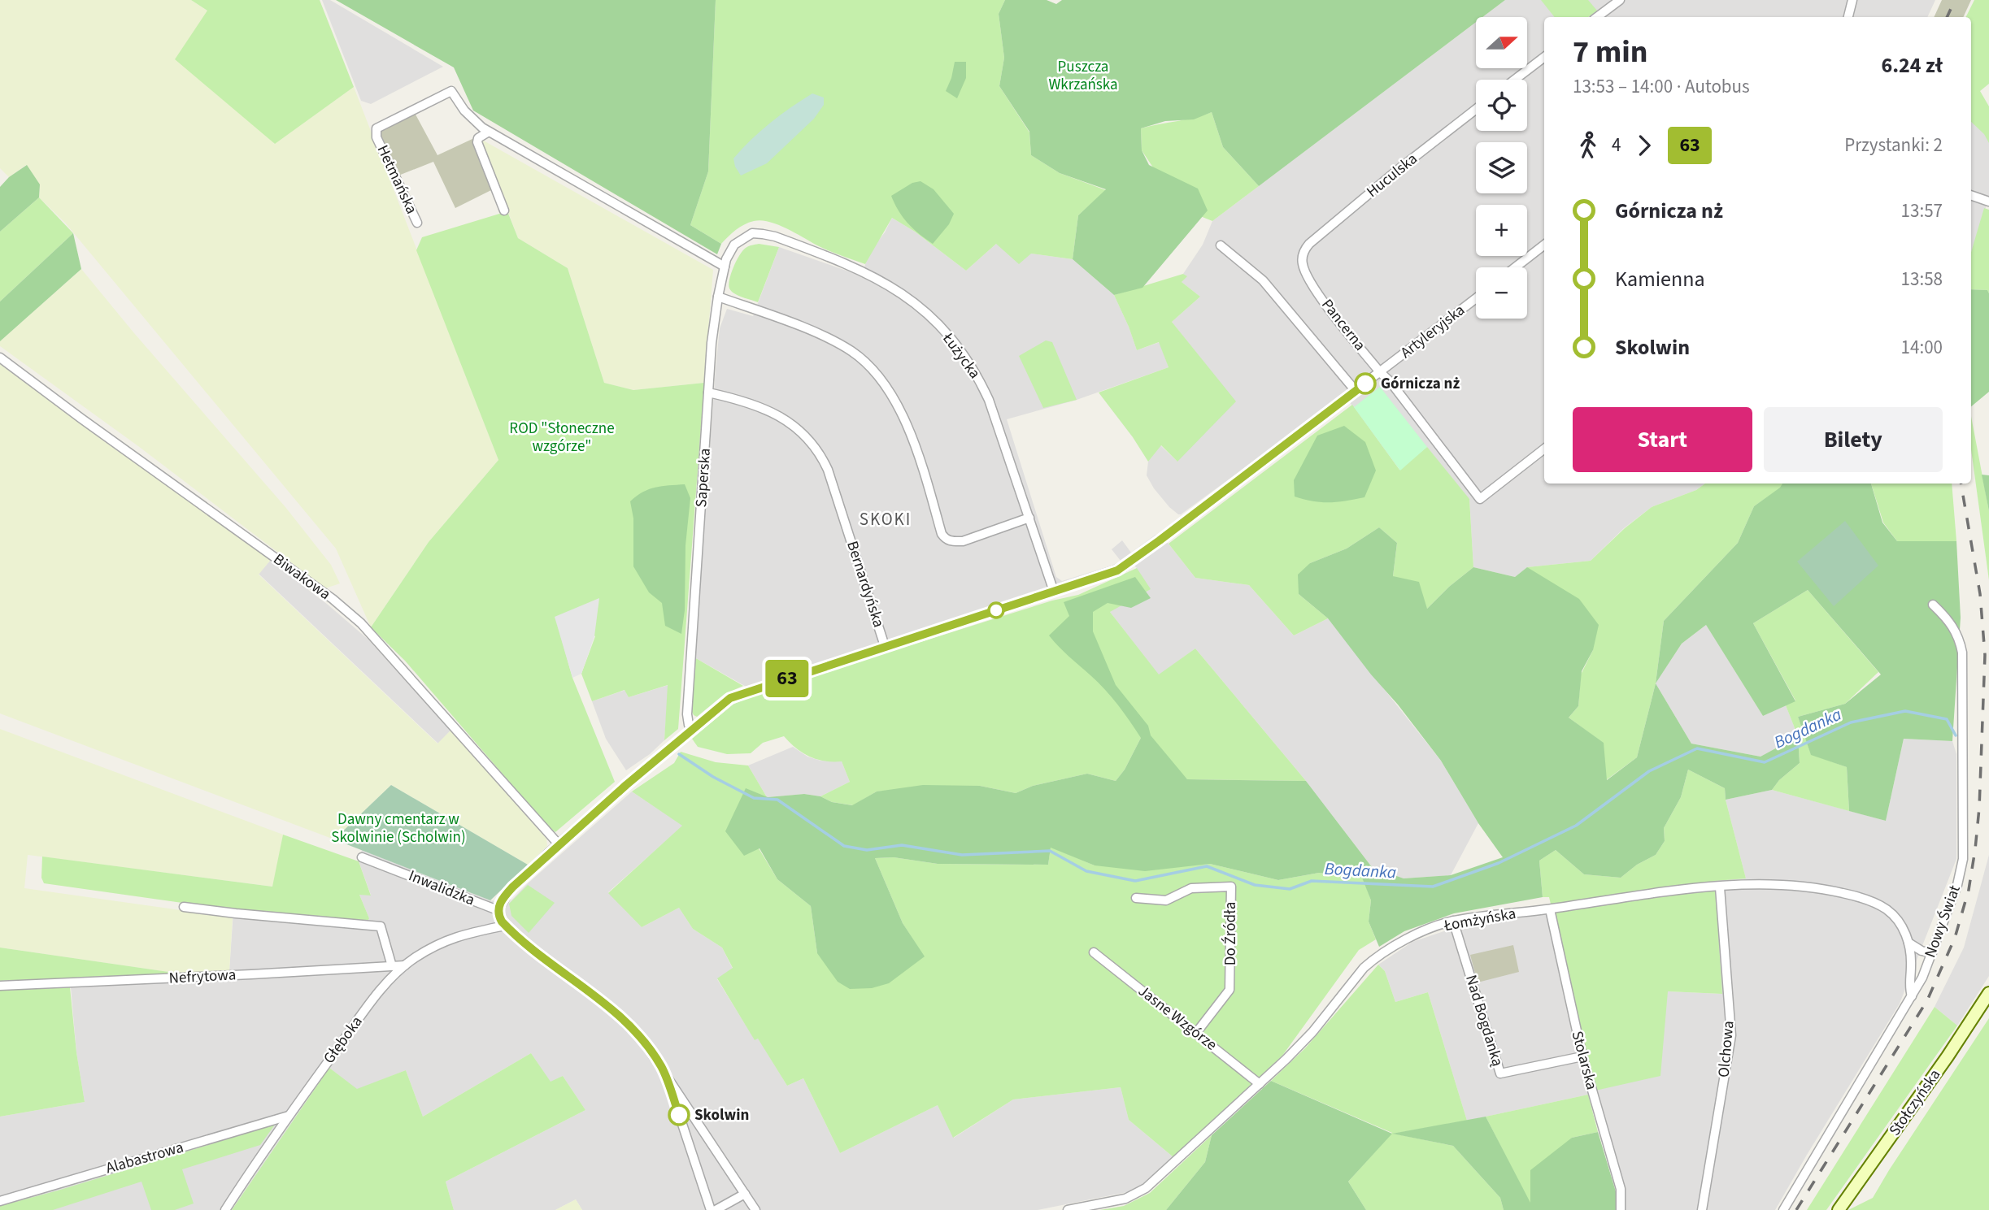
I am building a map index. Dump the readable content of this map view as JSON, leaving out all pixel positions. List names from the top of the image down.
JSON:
{
  "streets": {
    "street": [
      "Huculska",
      "Hetmańska",
      "Pancerna",
      "Artyleryjska",
      "Łużycka",
      "Saperska",
      "Biwakowa",
      "Bernardyńska",
      "Inwalidzka",
      "Łomżyńska",
      "Nowy Świat",
      "Do Źródła",
      "Nefrytowa",
      "Jasne Wzgórze",
      "Nad Bogdanką",
      "Głęboka",
      "Olchowa",
      "Stolarska",
      "Stołczyńska",
      "Alabastrowa"
    ]
  },
  "crossings": [
    ["Huculska", "Pancerna"],
    ["Pancerna", "Artyleryjska"],
    ["Artyleryjska", "Łużycka"],
    ["Artyleryjska", "Saperska"],
    ["Artyleryjska", "Biwakowa"],
    ["Artyleryjska", "Bernardyńska"],
    ["Artyleryjska", "Inwalidzka"],
    ["Łużycka", "Saperska"],
    ["Saperska", "Bernardyńska"],
    ["Łomżyńska", "Nowy Świat"],
    ["Łomżyńska", "Jasne Wzgórze"],
    ["Łomżyńska", "Nad Bogdanką"],
    ["Łomżyńska", "Olchowa"],
    ["Łomżyńska", "Stolarska"],
    ["Do Źródła", "Jasne Wzgórze"],
    ["Nefrytowa", "Głęboka"],
    ["Nad Bogdanką", "Stolarska"],
    ["Głęboka", "Alabastrowa"]
  ],
  "districts": ["SKOKI"],
  "water": ["Bogdanka"],
  "parks": ["Puszcza Wkrzańska", "ROD \"Słoneczne wzgórze\"", "Dawny cmentarz w Skolwinie (Scholwin)"],
  "places": ["Górnicza nż", "Skolwin"],
  "lines": ["bus line 63"],
  "north": "right",
  "page": {
    "on_map": "63",
    "map_buttons": ["+", "−"],
    "heading": ["7 min", "13:53 – 14:00 · Autobus", "6.24 zł"],
    "legs": ["4", "63", "Przystanki: 2"],
    "list": [
      {
        "name": "Górnicza nż",
        "value": "13:57"
      },
      {
        "name": "Kamienna",
        "value": "13:58"
      },
      {
        "name": "Skolwin",
        "value": "14:00"
      }
    ],
    "buttons": ["Start", "Bilety"]
  }
}
